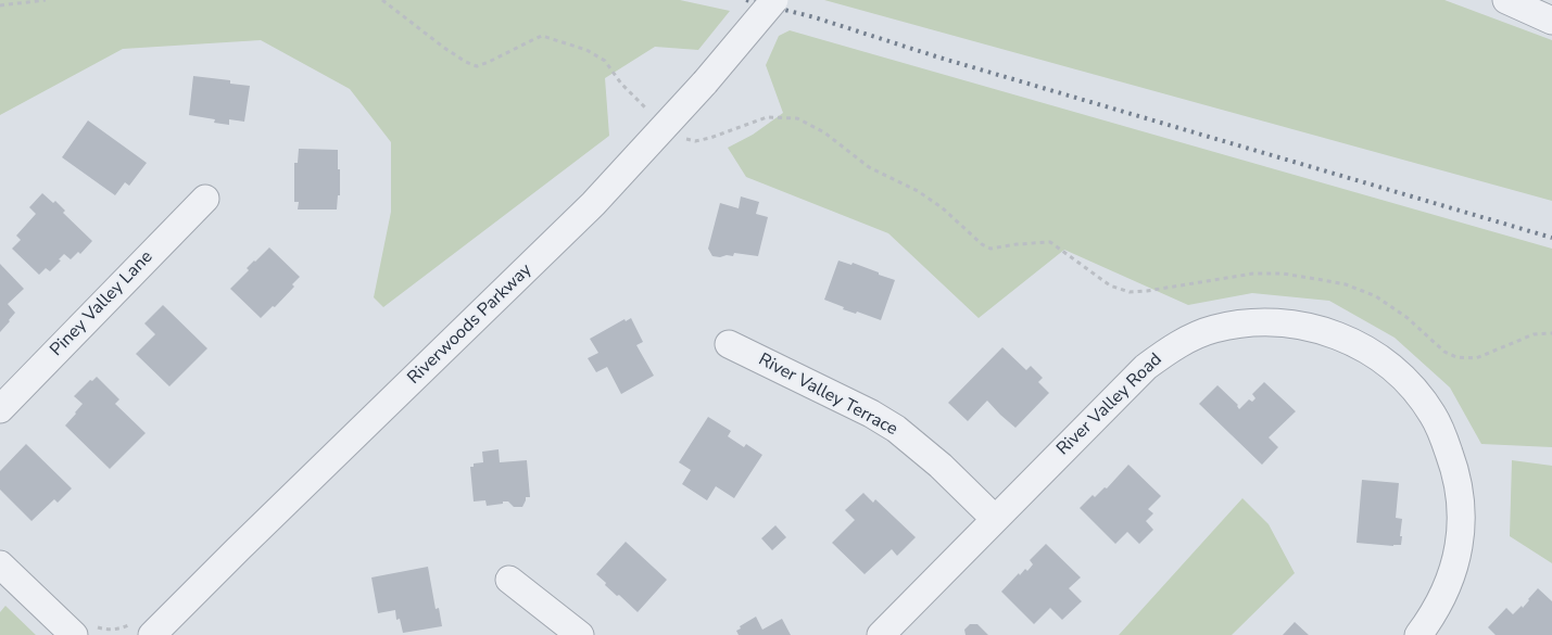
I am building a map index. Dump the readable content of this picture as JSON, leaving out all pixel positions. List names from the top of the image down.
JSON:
{
  "streets": {
    "street": [
      "Piney Valley Lane",
      "Riverwoods Parkway",
      "River Valley Terrace",
      "River Valley Road"
    ]
  },
  "crossings": [
    ["River Valley Terrace", "River Valley Road"]
  ]
}
